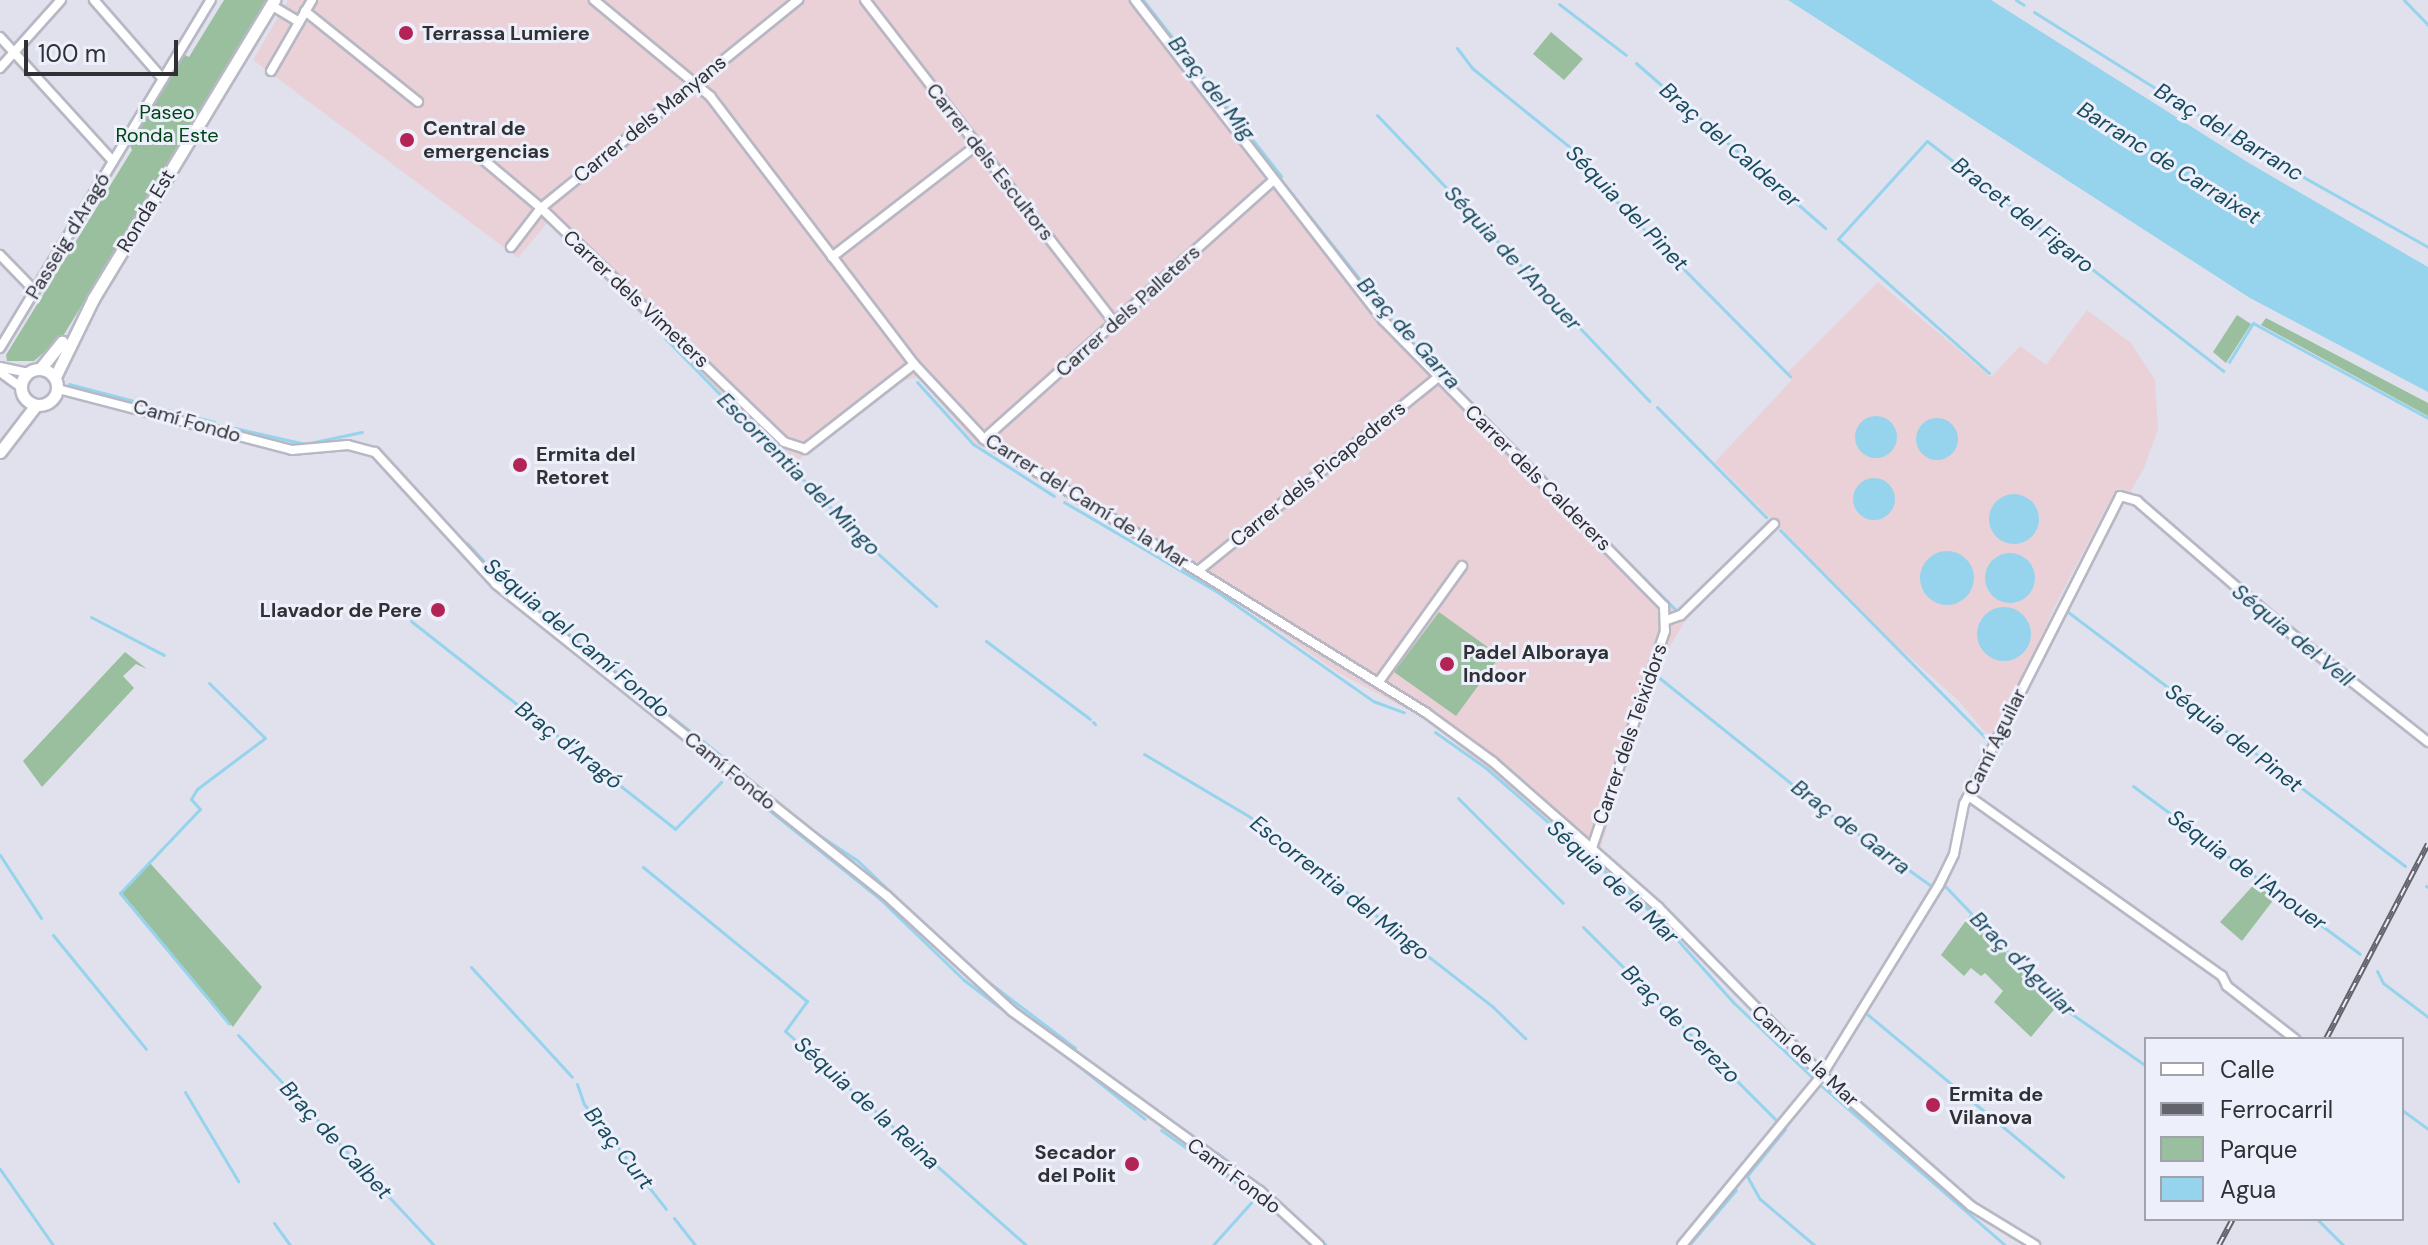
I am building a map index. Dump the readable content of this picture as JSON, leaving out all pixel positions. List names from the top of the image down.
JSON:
{
  "streets": {
    "main road": ["Ronda Est"],
    "street": [
      "Carrer dels Manyans",
      "Carrer dels Escultors",
      "Passeig d'Aragó",
      "Carrer dels Vimeters",
      "Carrer dels Palleters",
      "Camí Fondo",
      "Carrer dels Picapedrers",
      "Carrer dels Calderers",
      "Carrer del Camí de la Mar",
      "Carrer dels Teixidors",
      "Camí Aguilar",
      "Camí de la Mar"
    ]
  },
  "crossings": [
    ["Carrer dels Manyans", "Carrer dels Vimeters"],
    ["Carrer dels Manyans", "Carrer del Camí de la Mar"],
    ["Carrer dels Escultors", "Carrer dels Palleters"],
    ["Ronda Est", "Camí Fondo"],
    ["Carrer dels Vimeters", "Carrer del Camí de la Mar"],
    ["Carrer dels Palleters", "Carrer dels Calderers"],
    ["Carrer dels Palleters", "Carrer del Camí de la Mar"],
    ["Carrer dels Picapedrers", "Carrer dels Calderers"],
    ["Carrer dels Picapedrers", "Carrer del Camí de la Mar"],
    ["Carrer dels Calderers", "Carrer dels Teixidors"],
    ["Carrer del Camí de la Mar", "Carrer dels Teixidors"],
    ["Carrer del Camí de la Mar", "Camí de la Mar"],
    ["Carrer dels Teixidors", "Camí de la Mar"],
    ["Camí Aguilar", "Camí de la Mar"]
  ],
  "water": [
    "Braç del Mig",
    "Braç del Barranc",
    "Braç del Calderer",
    "Barranc de Carraixet",
    "Séquia del Pinet",
    "Bracet del Figaro",
    "Séquia de l'Anouer",
    "Braç de Garra",
    "Escorrentia del Mingo",
    "Séquia del Vell",
    "Séquia del Camí Fondo",
    "Braç d'Aragó",
    "Séquia de la Mar",
    "Braç d'Aguilar",
    "Braç de Cerezo",
    "Séquia de la Reina",
    "Braç de Calbet",
    "Braç Curt"
  ],
  "parks": ["Paseo Ronda Este"],
  "places": [
    "Terrassa Lumiere",
    "Central de emergencias",
    "Ermita del Retoret",
    "Llavador de Pere",
    "Padel Alboraya Indoor",
    "Ermita de Vilanova",
    "Secador del Polit"
  ],
  "legend": [
    "Calle",
    "Ferrocarril",
    "Parque",
    "Agua"
  ],
  "scale_bar": "100 m"
}
